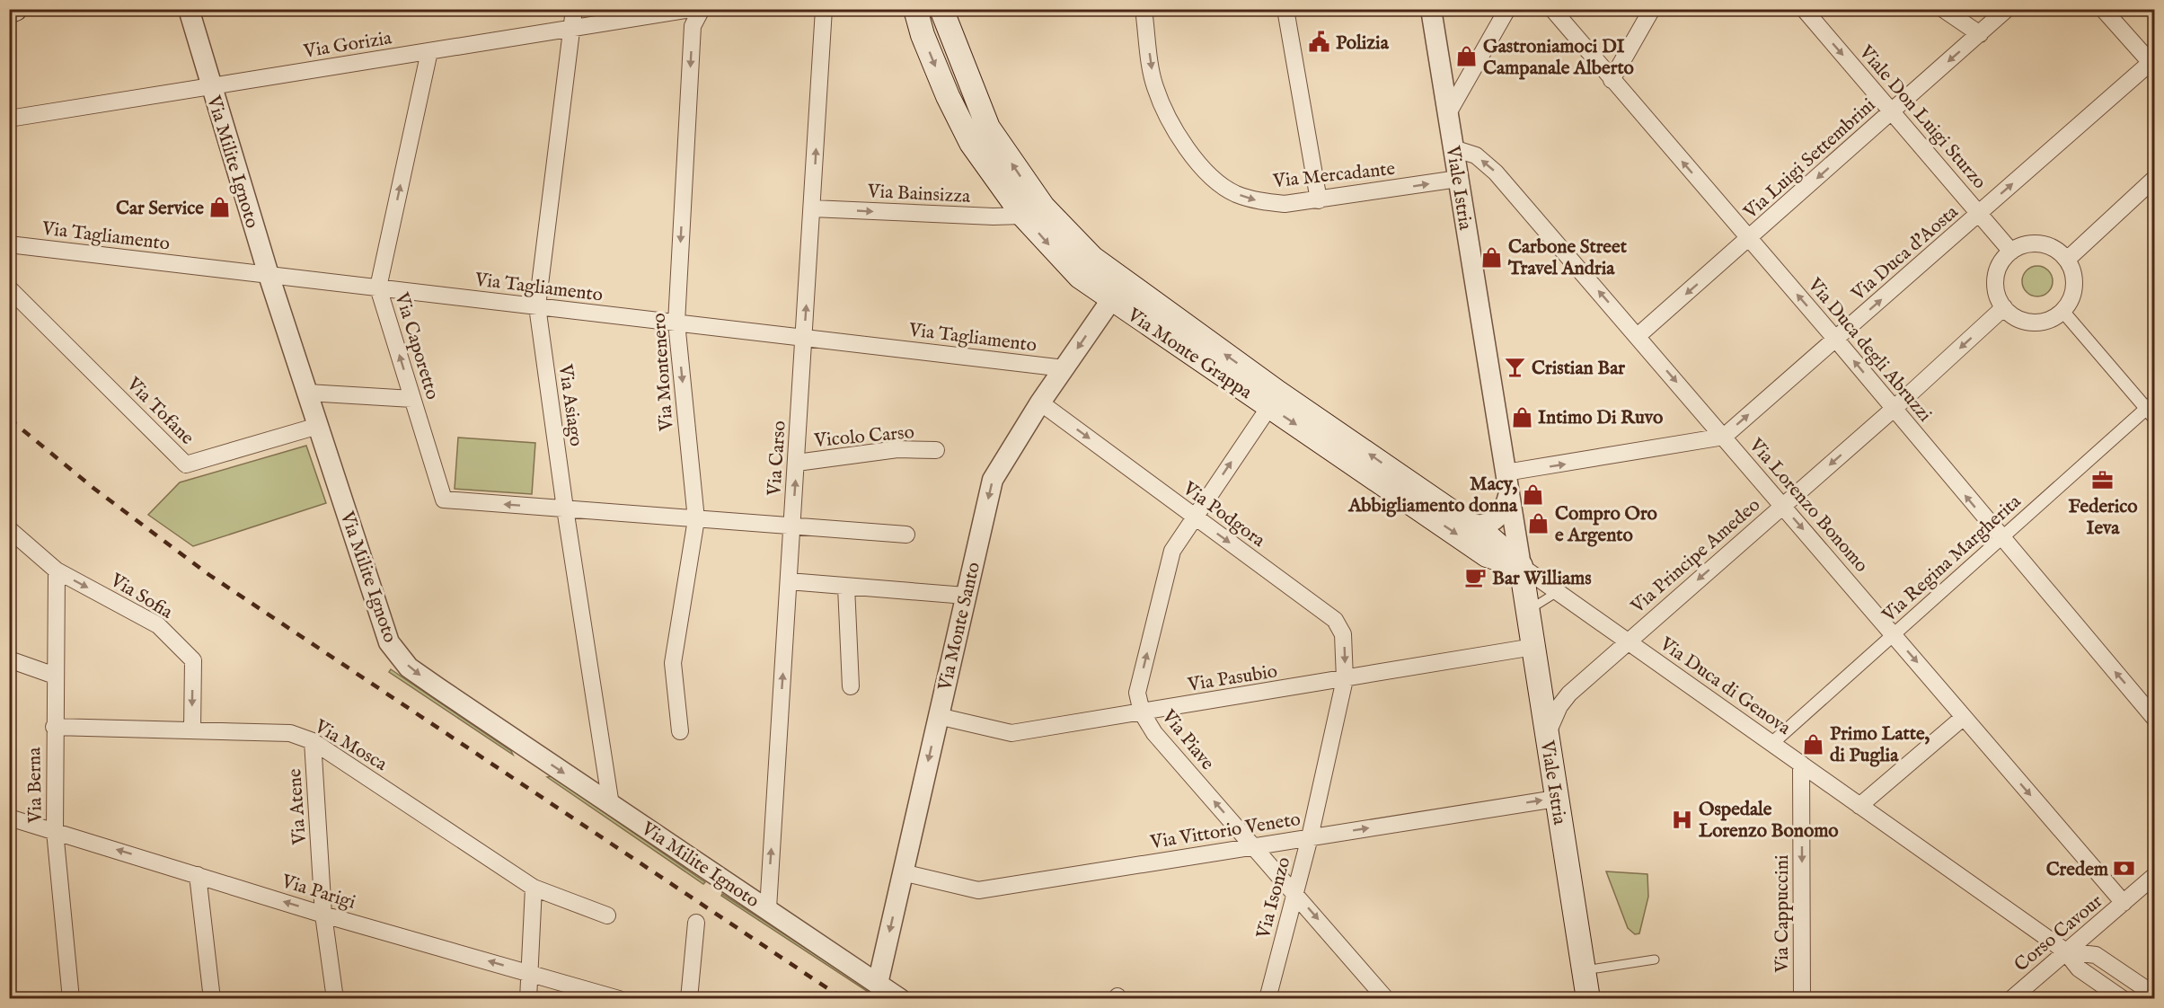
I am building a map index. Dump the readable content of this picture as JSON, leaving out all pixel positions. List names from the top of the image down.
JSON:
{
  "streets": {
    "main road": ["Viale Istria", "Via Monte Grappa"],
    "street": [
      "Via Gorizia",
      "Viale Don Luigi Sturzo",
      "Via Luigi Settembrini",
      "Via Milite Ignoto",
      "Via Mercadante",
      "Via Bainsizza",
      "Via Tagliamento",
      "Via Duca d'Aosta",
      "Via Caporetto",
      "Via Duca degli Abruzzi",
      "Via Montenero",
      "Via Asiago",
      "Via Tofane",
      "Vicolo Carso",
      "Via Carso",
      "Via Lorenzo Bonomo",
      "Via Podgora",
      "Via Principe Amedeo",
      "Via Regina Margherita",
      "Via Sofia",
      "Via Monte Santo",
      "Via Pasubio",
      "Via Duca di Genova",
      "Via Piave",
      "Via Mosca",
      "Via Berna",
      "Via Atene",
      "Via Vittorio Veneto",
      "Via Parigi",
      "Via Isonzo",
      "Via Cappuccini",
      "Corso Cavour"
    ]
  },
  "crossings": [
    ["Via Gorizia", "Via Milite Ignoto"],
    ["Via Gorizia", "Via Caporetto"],
    ["Via Gorizia", "Via Asiago"],
    ["Viale Don Luigi Sturzo", "Via Luigi Settembrini"],
    ["Viale Don Luigi Sturzo", "Via Duca d'Aosta"],
    ["Viale Don Luigi Sturzo", "Via Principe Amedeo"],
    ["Via Luigi Settembrini", "Via Duca degli Abruzzi"],
    ["Via Luigi Settembrini", "Via Lorenzo Bonomo"],
    ["Via Milite Ignoto", "Via Tagliamento"],
    ["Via Milite Ignoto", "Via Asiago"],
    ["Via Milite Ignoto", "Via Tofane"],
    ["Via Milite Ignoto", "Via Carso"],
    ["Via Milite Ignoto", "Via Monte Santo"],
    ["Via Mercadante", "Viale Istria"],
    ["Viale Istria", "Via Monte Grappa"],
    ["Viale Istria", "Via Lorenzo Bonomo"],
    ["Viale Istria", "Via Principe Amedeo"],
    ["Viale Istria", "Via Pasubio"],
    ["Viale Istria", "Via Duca di Genova"],
    ["Viale Istria", "Via Vittorio Veneto"],
    ["Via Bainsizza", "Via Monte Grappa"],
    ["Via Bainsizza", "Via Carso"],
    ["Via Tagliamento", "Via Caporetto"],
    ["Via Tagliamento", "Via Montenero"],
    ["Via Tagliamento", "Via Asiago"],
    ["Via Tagliamento", "Via Carso"],
    ["Via Tagliamento", "Via Monte Santo"],
    ["Via Duca d'Aosta", "Via Duca degli Abruzzi"],
    ["Via Duca d'Aosta", "Via Lorenzo Bonomo"],
    ["Via Caporetto", "Via Asiago"],
    ["Via Duca degli Abruzzi", "Via Principe Amedeo"],
    ["Via Duca degli Abruzzi", "Via Regina Margherita"],
    ["Via Monte Grappa", "Via Monte Santo"],
    ["Via Monte Grappa", "Via Duca di Genova"],
    ["Via Monte Grappa", "Via Piave"],
    ["Vicolo Carso", "Via Carso"],
    ["Via Lorenzo Bonomo", "Via Principe Amedeo"],
    ["Via Lorenzo Bonomo", "Via Regina Margherita"],
    ["Via Lorenzo Bonomo", "Corso Cavour"],
    ["Via Podgora", "Via Monte Santo"],
    ["Via Podgora", "Via Pasubio"],
    ["Via Podgora", "Via Piave"],
    ["Via Podgora", "Via Isonzo"],
    ["Via Principe Amedeo", "Via Duca di Genova"],
    ["Via Regina Margherita", "Via Duca di Genova"],
    ["Via Sofia", "Via Mosca"],
    ["Via Sofia", "Via Berna"],
    ["Via Monte Santo", "Via Pasubio"],
    ["Via Monte Santo", "Via Vittorio Veneto"],
    ["Via Pasubio", "Via Piave"],
    ["Via Pasubio", "Via Isonzo"],
    ["Via Duca di Genova", "Via Cappuccini"],
    ["Via Duca di Genova", "Corso Cavour"],
    ["Via Piave", "Via Vittorio Veneto"],
    ["Via Piave", "Via Isonzo"],
    ["Via Mosca", "Via Berna"],
    ["Via Mosca", "Via Atene"],
    ["Via Berna", "Via Parigi"],
    ["Via Atene", "Via Parigi"],
    ["Via Vittorio Veneto", "Via Isonzo"]
  ],
  "one_way": [
    "Via Luigi Settembrini",
    "Via Milite Ignoto",
    "Via Mercadante",
    "Via Bainsizza",
    "Via Duca d'Aosta",
    "Via Caporetto",
    "Via Duca degli Abruzzi",
    "Via Montenero",
    "Via Carso",
    "Via Podgora",
    "Via Principe Amedeo",
    "Via Sofia",
    "Via Monte Santo",
    "Via Vittorio Veneto",
    "Via Parigi",
    "Via Cappuccini"
  ],
  "places": {
    "public building": ["Polizia"],
    "shop": [
      "Gastroniamoci DI Campanale Alberto",
      "Car Service",
      "Carbone Street Travel Andria",
      "Intimo Di Ruvo",
      "Macy, Abbigliamento donna",
      "Compro Oro e Argento",
      "Primo Latte, di Puglia"
    ],
    "bar": ["Cristian Bar"],
    "office": ["Federico Ieva"],
    "cafe": ["Bar Williams"],
    "hospital": ["Ospedale Lorenzo Bonomo"],
    "bank": ["Credem"]
  }
}
